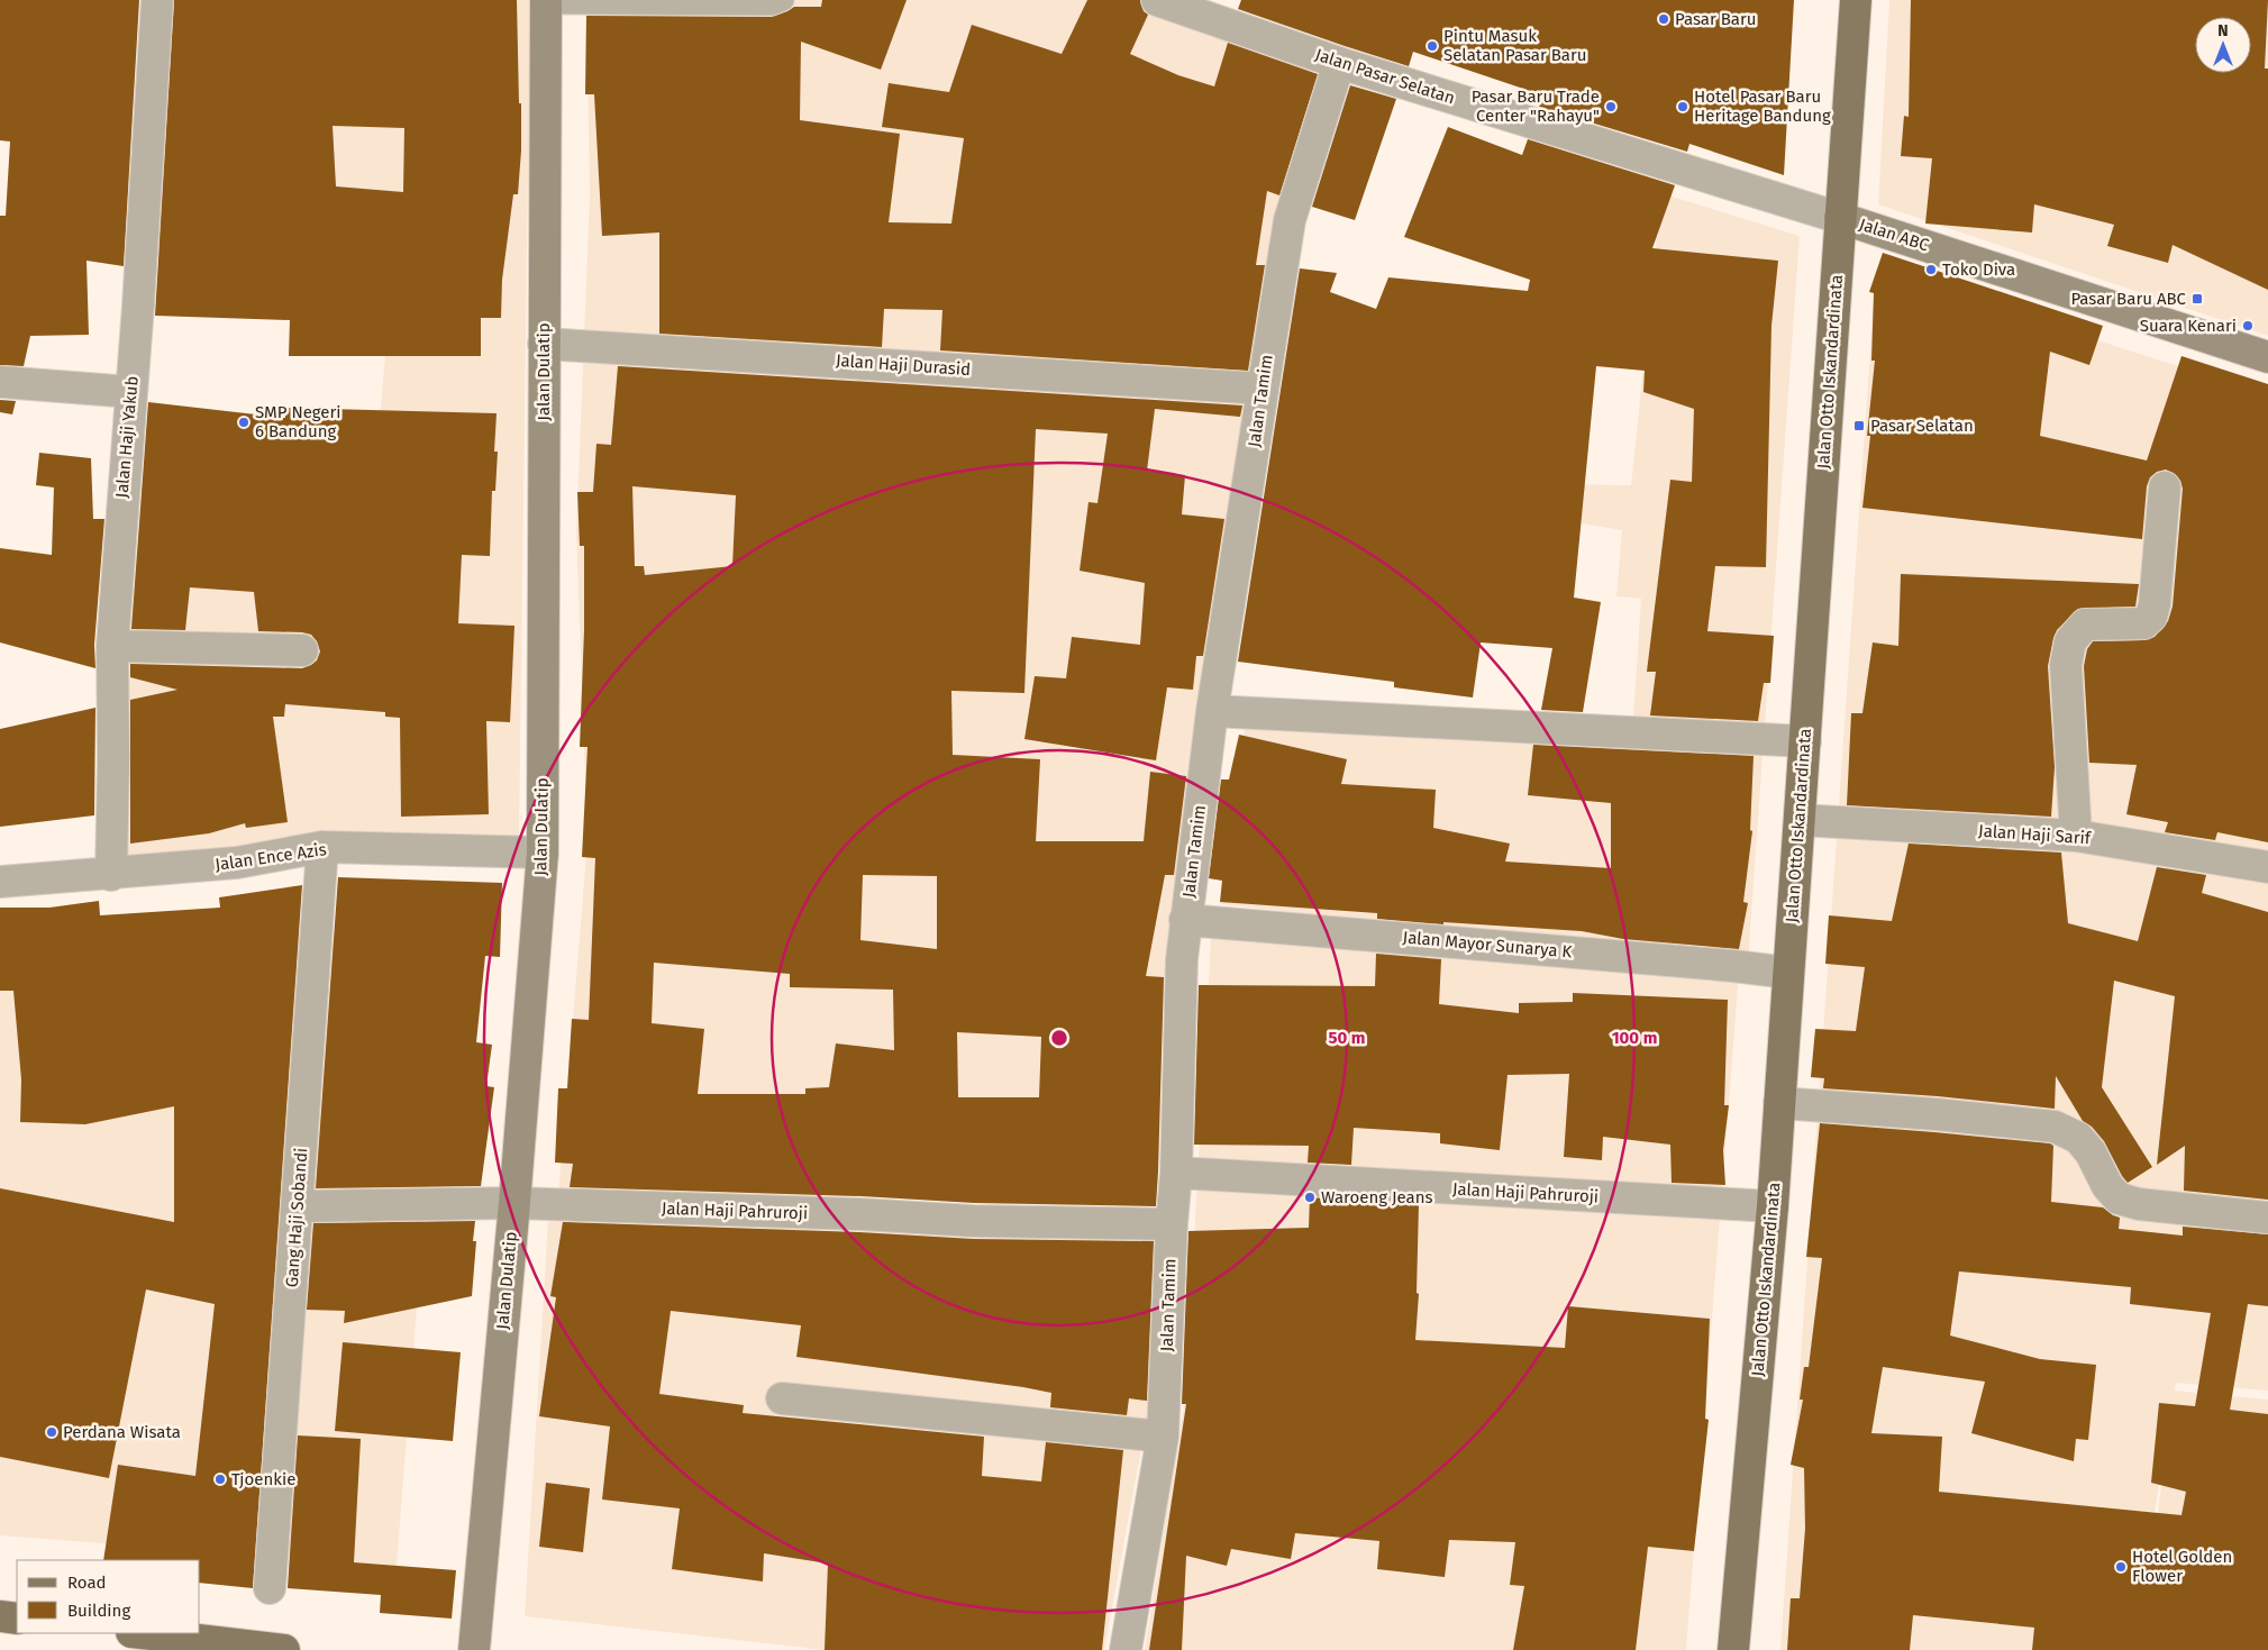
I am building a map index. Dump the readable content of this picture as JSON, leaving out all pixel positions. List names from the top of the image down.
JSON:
{
  "streets": {
    "main road": ["Jalan Otto Iskandardinata"],
    "street": [
      "Jalan Pasar Selatan",
      "Jalan ABC",
      "Jalan Haji Durasid",
      "Jalan Dulatip",
      "Jalan Tamim",
      "Jalan Haji Yakub",
      "Jalan Haji Sarif",
      "Jalan Ence Azis",
      "Jalan Mayor Sunarya K",
      "Jalan Haji Pahruroji",
      "Gang Haji Sobandi"
    ]
  },
  "crossings": [
    ["Jalan Pasar Selatan", "Jalan ABC"],
    ["Jalan Pasar Selatan", "Jalan Otto Iskandardinata"],
    ["Jalan Pasar Selatan", "Jalan Tamim"],
    ["Jalan ABC", "Jalan Otto Iskandardinata"],
    ["Jalan Haji Durasid", "Jalan Dulatip"],
    ["Jalan Haji Durasid", "Jalan Tamim"],
    ["Jalan Dulatip", "Jalan Ence Azis"],
    ["Jalan Dulatip", "Jalan Haji Pahruroji"],
    ["Jalan Otto Iskandardinata", "Jalan Haji Sarif"],
    ["Jalan Otto Iskandardinata", "Jalan Mayor Sunarya K"],
    ["Jalan Otto Iskandardinata", "Jalan Haji Pahruroji"],
    ["Jalan Tamim", "Jalan Mayor Sunarya K"],
    ["Jalan Tamim", "Jalan Haji Pahruroji"],
    ["Jalan Haji Yakub", "Jalan Ence Azis"],
    ["Jalan Ence Azis", "Gang Haji Sobandi"],
    ["Jalan Haji Pahruroji", "Gang Haji Sobandi"]
  ],
  "places": {
    "other": [
      "Pasar Baru",
      "Pintu Masuk Selatan Pasar Baru",
      "Pasar Baru Trade Center \"Rahayu\"",
      "Hotel Pasar Baru Heritage Bandung",
      "Toko Diva",
      "Suara Kenari",
      "SMP Negeri 6 Bandung",
      "Waroeng Jeans",
      "Perdana Wisata",
      "Tjoenkie",
      "Hotel Golden Flower"
    ],
    "transit": ["Pasar Baru ABC", "Pasar Selatan"]
  },
  "legend": ["Road", "Building"],
  "north": "top",
  "rings": ["50 m", "100 m"]
}
